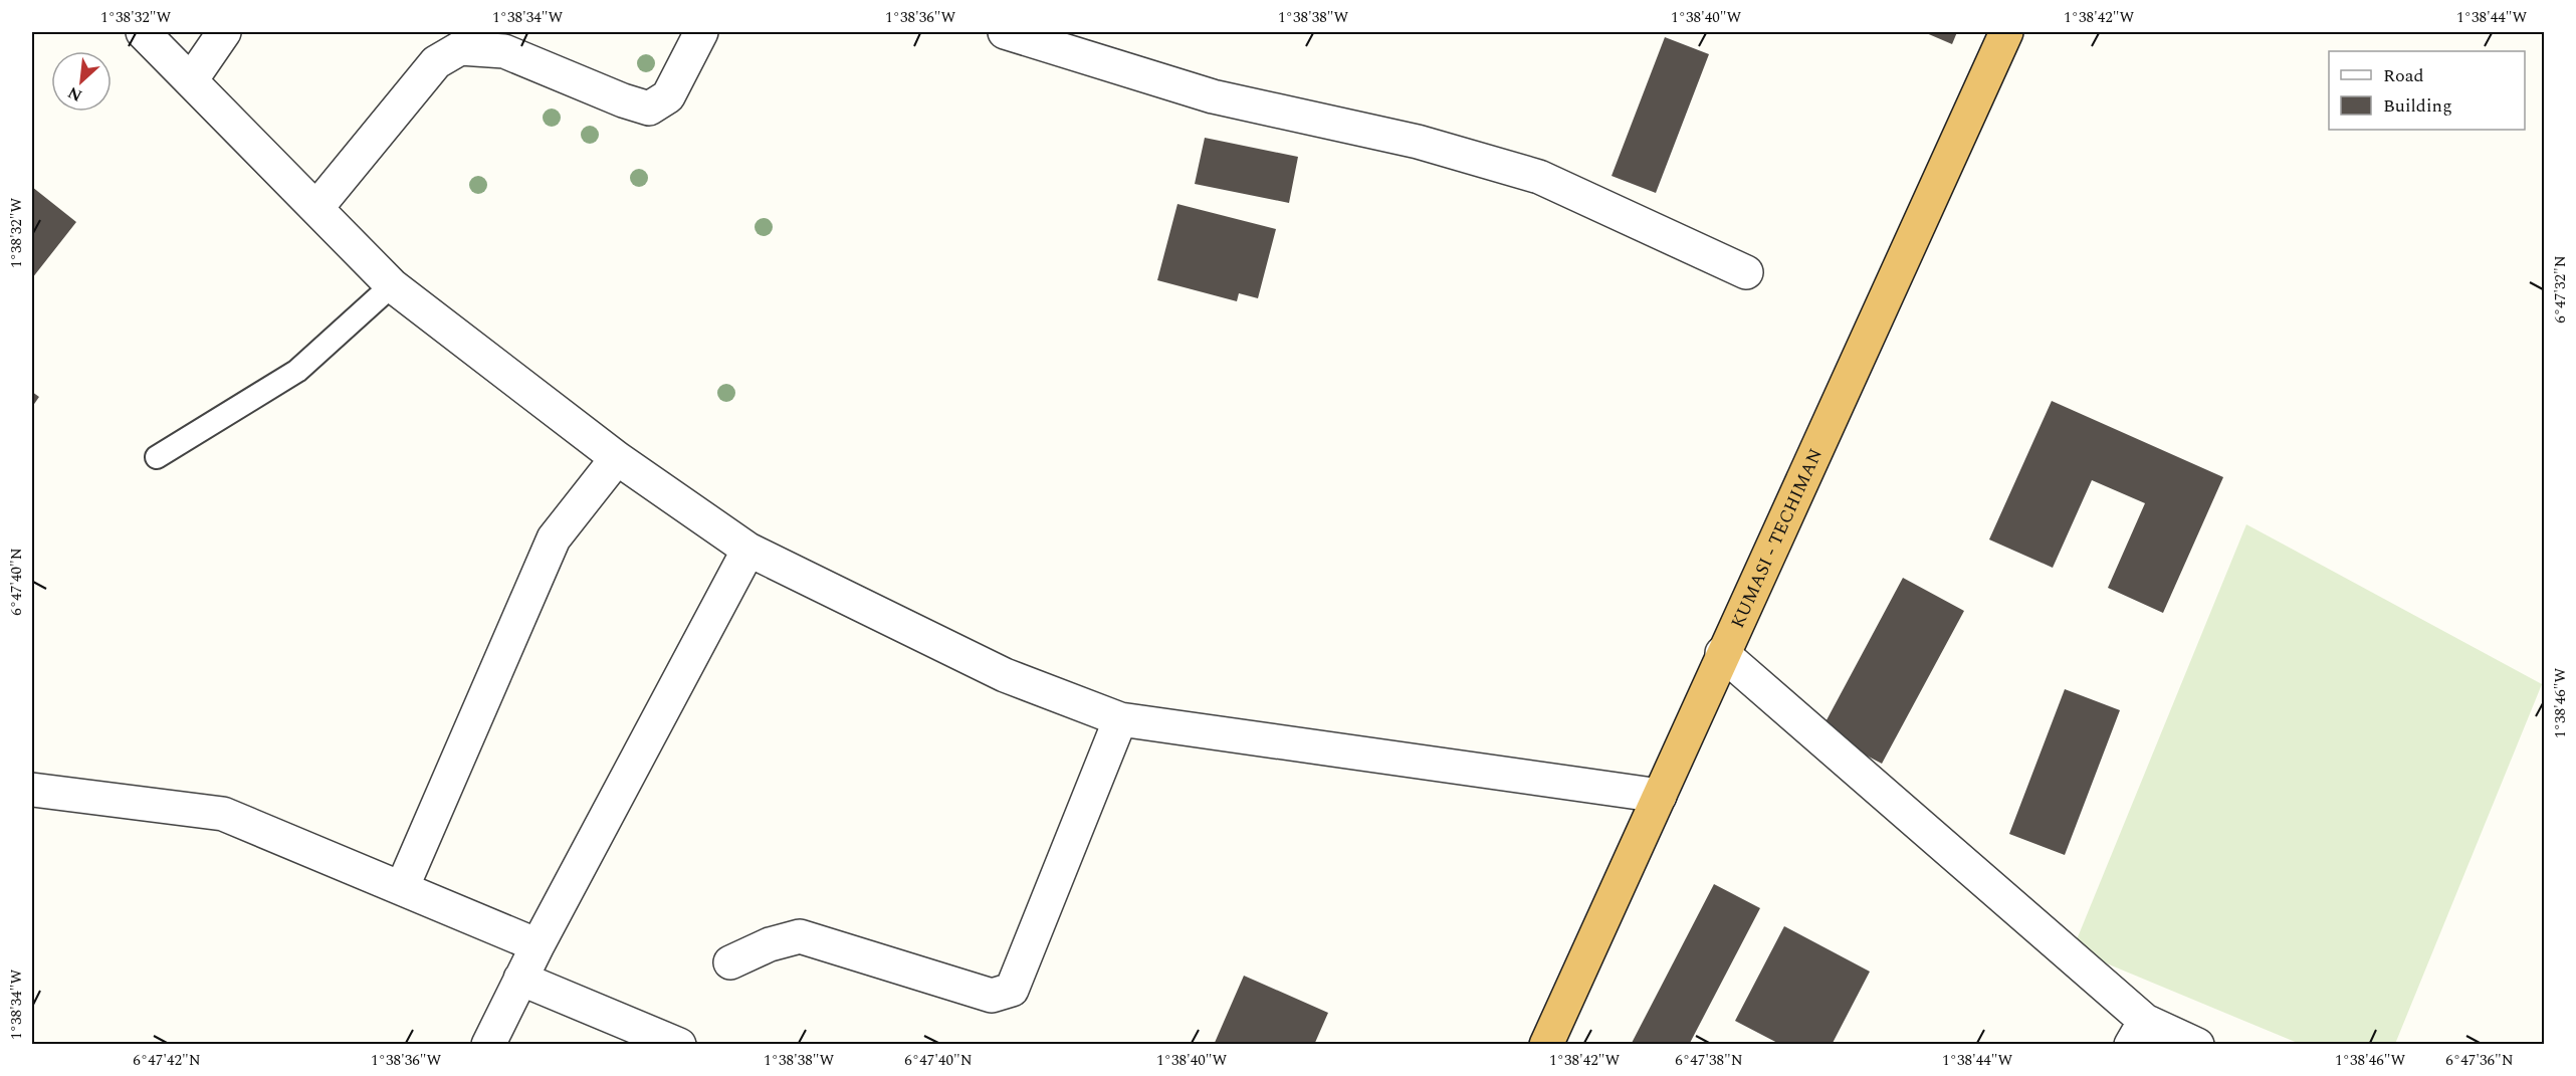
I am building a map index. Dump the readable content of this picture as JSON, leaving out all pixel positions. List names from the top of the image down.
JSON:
{
  "streets": {
    "highway": ["KUMASI - TECHIMAN"]
  },
  "legend": ["Road", "Building"],
  "north": "bottom left",
  "coordinates": [
    "1°38'32\"W",
    "1°38'34\"W",
    "1°38'36\"W",
    "1°38'38\"W",
    "1°38'40\"W",
    "1°38'42\"W",
    "1°38'44\"W",
    "6°47'32\"N",
    "6°47'40\"N",
    "1°38'46\"W",
    "6°47'42\"N",
    "6°47'38\"N",
    "6°47'36\"N"
  ]
}
